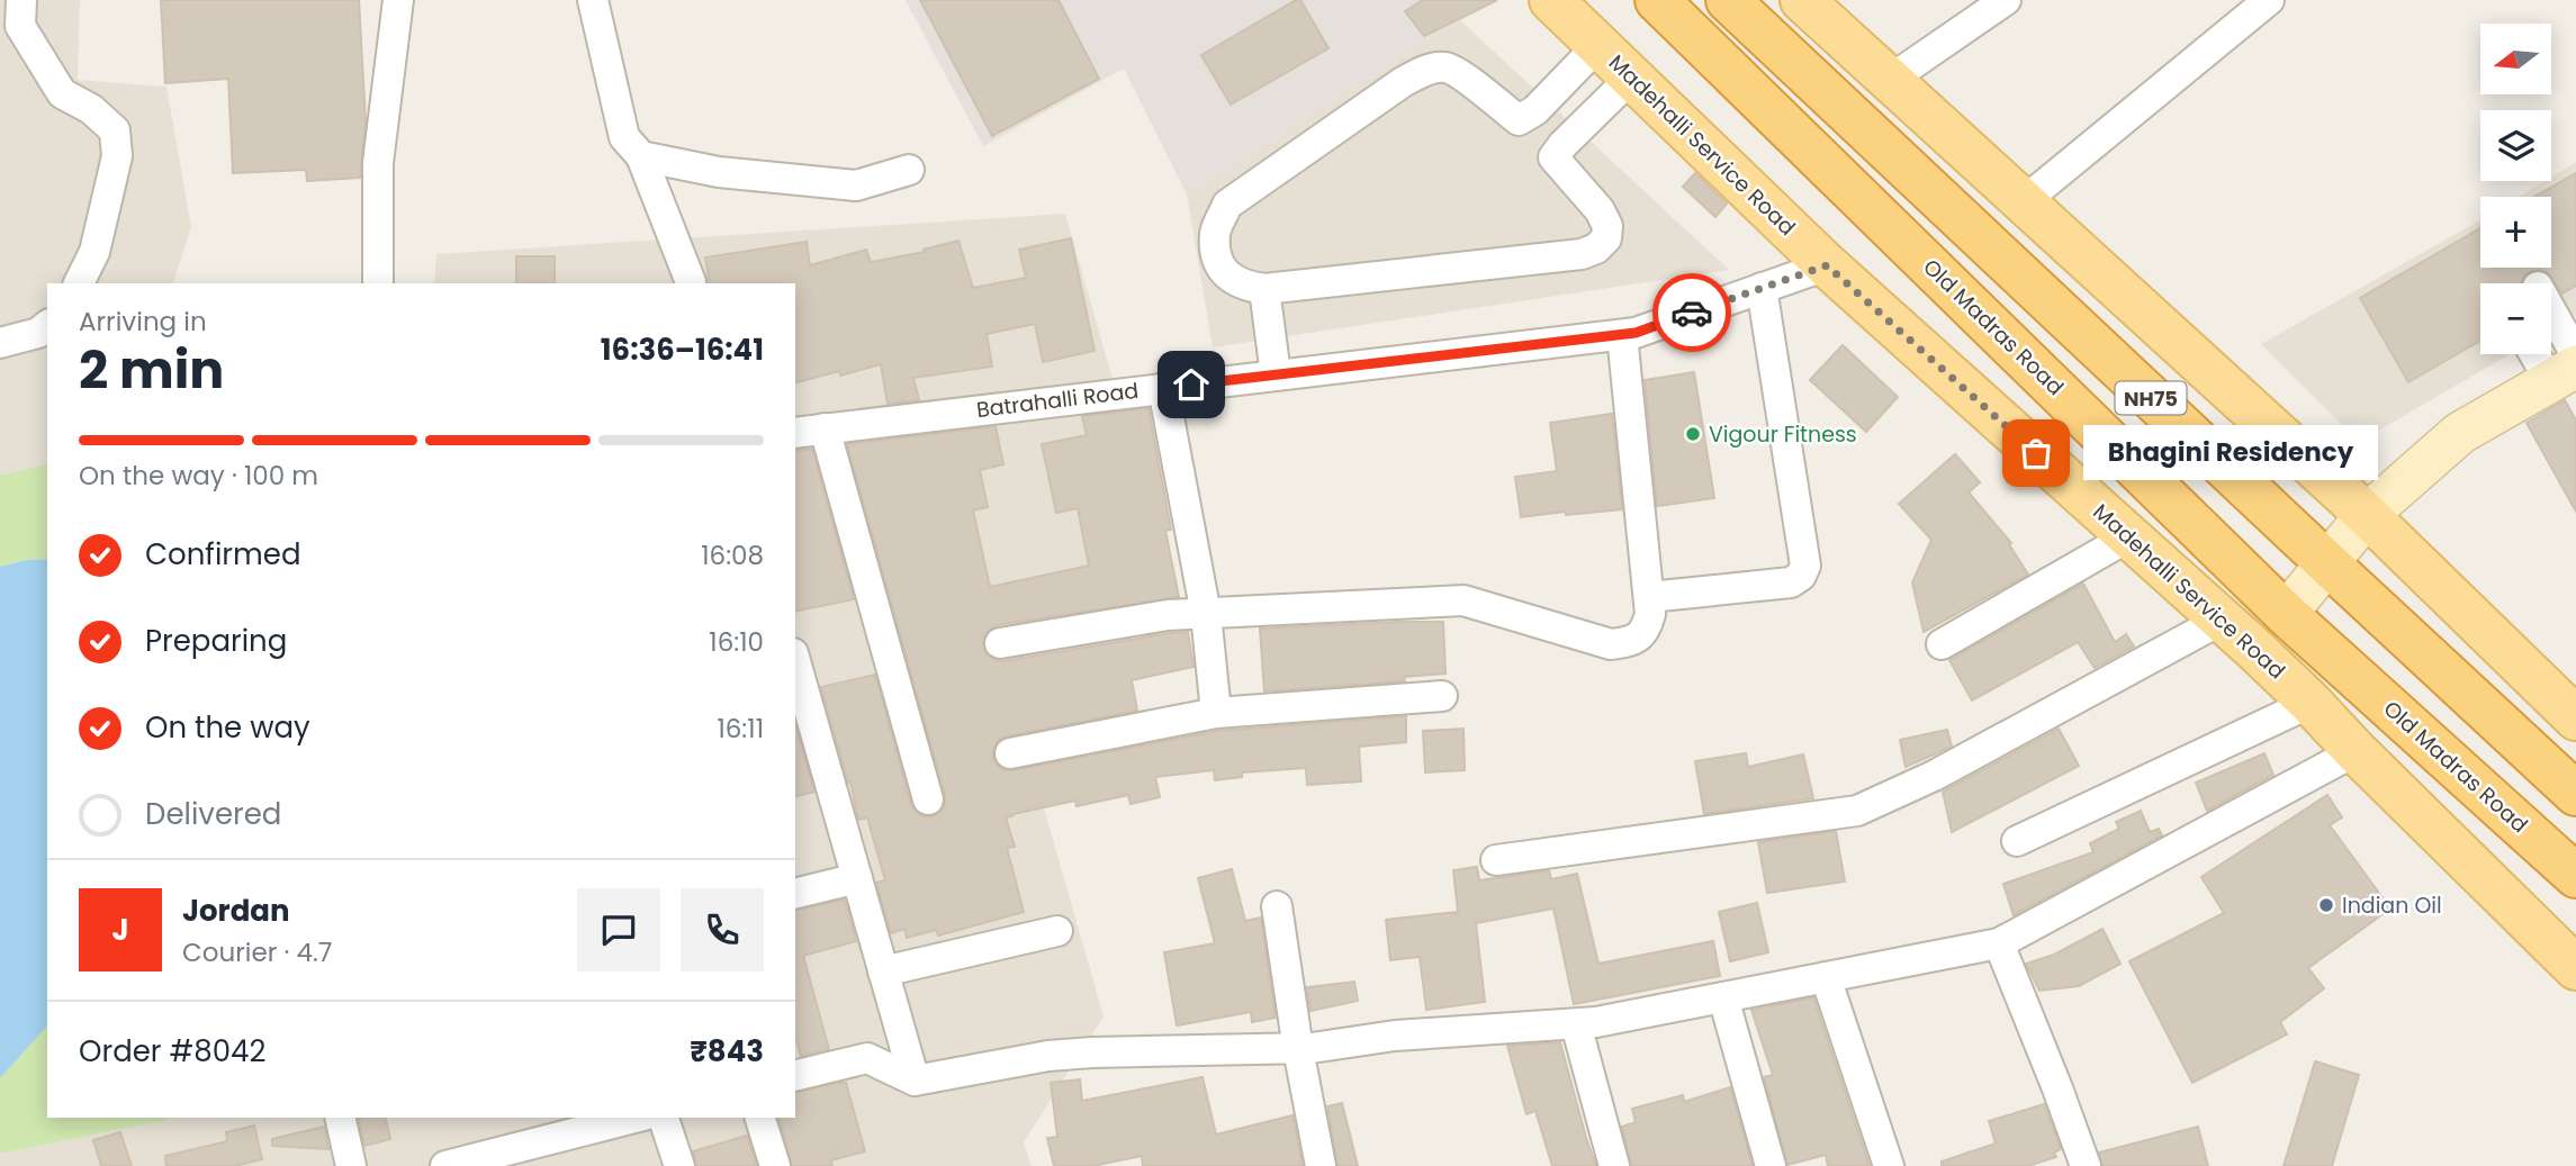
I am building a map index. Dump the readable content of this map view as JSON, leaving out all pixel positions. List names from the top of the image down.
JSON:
{
  "streets": {
    "highway": ["Old Madras Road", "NH75"],
    "main road": ["Madehalli Service Road"],
    "street": ["Batrahalli Road"]
  },
  "crossings": [
    ["Madehalli Service Road", "Batrahalli Road"]
  ],
  "places": ["Vigour Fitness", "Bhagini Residency", "Indian Oil"],
  "north": "left",
  "page": {
    "map_buttons": ["+", "−"],
    "heading": ["2 min", "Arriving in", "16:36–16:41"],
    "panel": [
      "Jordan",
      "Courier · 4.7",
      "Order #8042",
      "₹843"
    ],
    "bar": "On the way · 100 m",
    "bubble": "Bhagini Residency",
    "list": [
      ["Confirmed", "16:08"],
      ["Preparing", "16:10"],
      ["On the way", "16:11"],
      "Delivered"
    ],
    "round": "J"
  }
}
